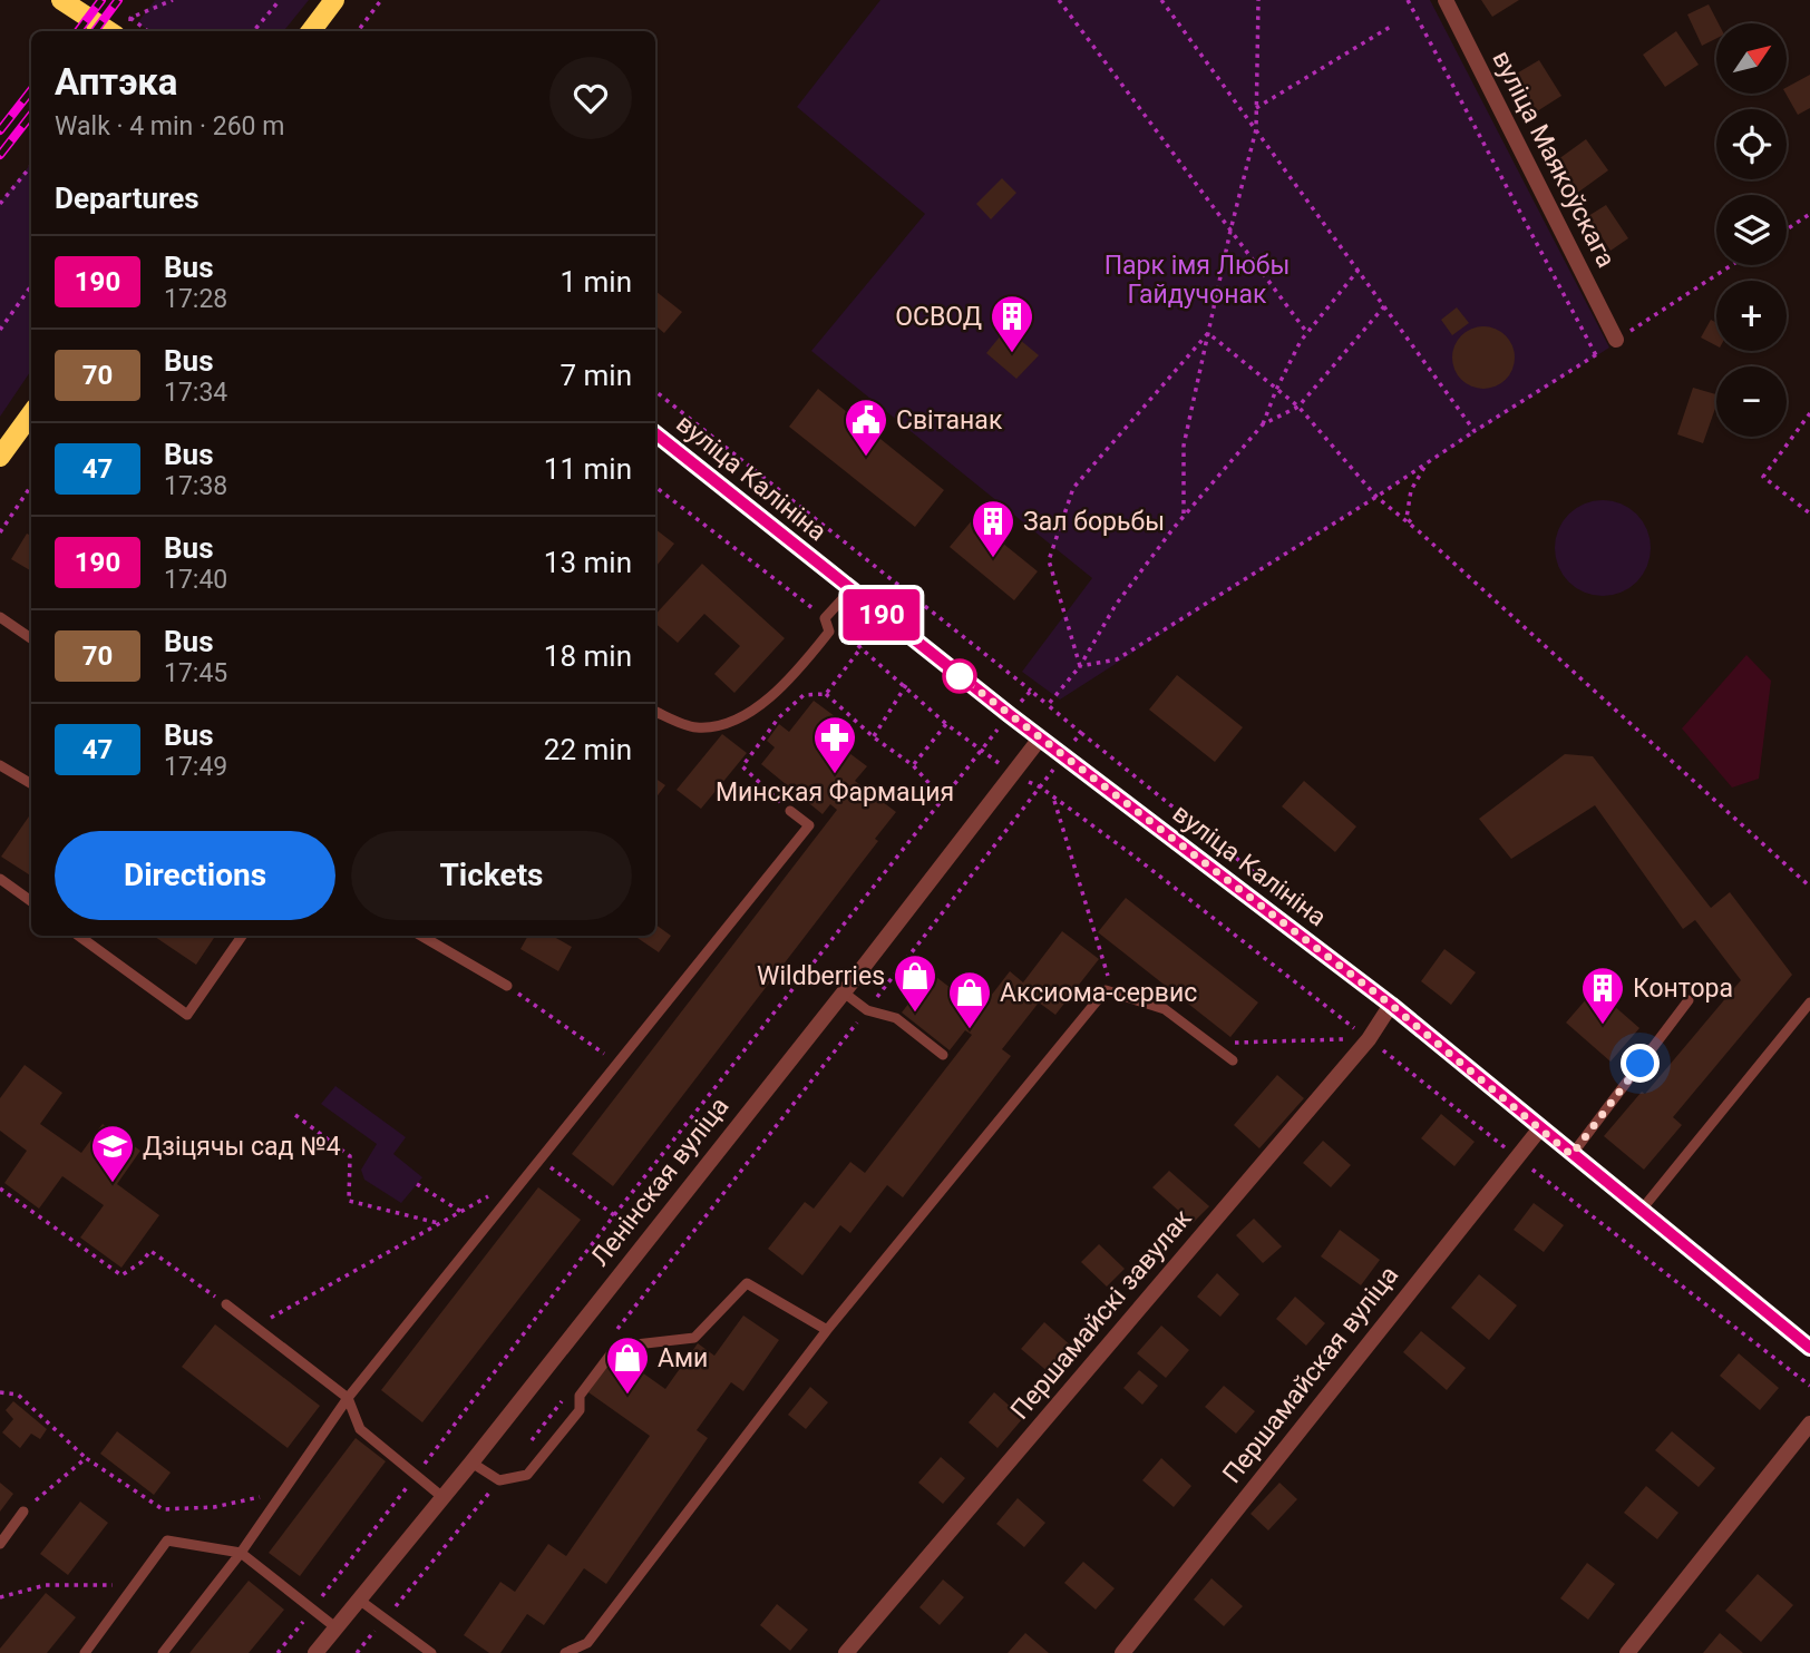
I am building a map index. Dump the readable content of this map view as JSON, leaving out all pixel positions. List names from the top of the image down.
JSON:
{
  "streets": {
    "main road": ["вуліца Калініна"],
    "street": [
      "вуліца Маякоўскага",
      "Ленінская вуліца",
      "Першамайскі завулак",
      "Першамайская вуліца"
    ]
  },
  "crossings": [
    ["вуліца Калініна", "Ленінская вуліца"],
    ["вуліца Калініна", "Першамайскі завулак"],
    ["вуліца Калініна", "Першамайская вуліца"]
  ],
  "parks": ["Парк імя Любы Гайдучонак"],
  "places": {
    "building": ["ОСВОД", "Зал борьбы", "Контора"],
    "public building": ["Світанак"],
    "pharmacy": ["Минская Фармация"],
    "shop": ["Wildberries", "Аксиома-сервис", "Ами"],
    "school or university": ["Дзіцячы сад №4"]
  },
  "lines": ["bus line 190"],
  "north": "top right",
  "page": {
    "on_map": "190",
    "map_buttons": ["+", "−"],
    "heading": [
      ["Аптэка", "Walk · 4 min · 260 m"],
      "Departures"
    ],
    "list": [
      {
        "mark": "190",
        "name": "Bus",
        "note": "17:28",
        "value": "1 min"
      },
      {
        "mark": "70",
        "name": "Bus",
        "note": "17:34",
        "value": "7 min"
      },
      {
        "mark": "47",
        "name": "Bus",
        "note": "17:38",
        "value": "11 min"
      },
      {
        "mark": "190",
        "name": "Bus",
        "note": "17:40",
        "value": "13 min"
      },
      {
        "mark": "70",
        "name": "Bus",
        "note": "17:45",
        "value": "18 min"
      },
      {
        "mark": "47",
        "name": "Bus",
        "note": "17:49",
        "value": "22 min"
      }
    ],
    "buttons": ["Directions", "Tickets"]
  }
}
